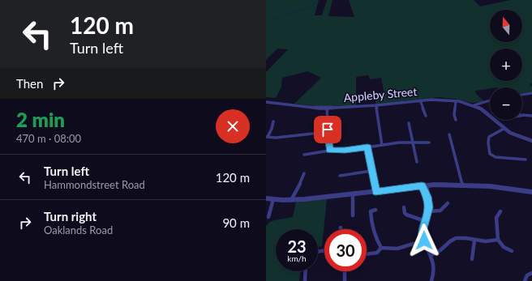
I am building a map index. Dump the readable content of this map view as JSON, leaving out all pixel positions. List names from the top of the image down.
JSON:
{
  "streets": {
    "street": ["Appleby Street"]
  },
  "north": "top",
  "page": {
    "turn": ["120 m", "Turn left"],
    "map_buttons": ["+", "−"],
    "then": "Then",
    "heading": ["2 min", "470 m · 08:00"],
    "list": [
      {
        "name": "Turn left",
        "note": "Hammondstreet Road",
        "value": "120 m"
      },
      {
        "name": "Turn right",
        "note": "Oaklands Road",
        "value": "90 m"
      }
    ],
    "speed": "23 km/h",
    "limit": "30"
  }
}
